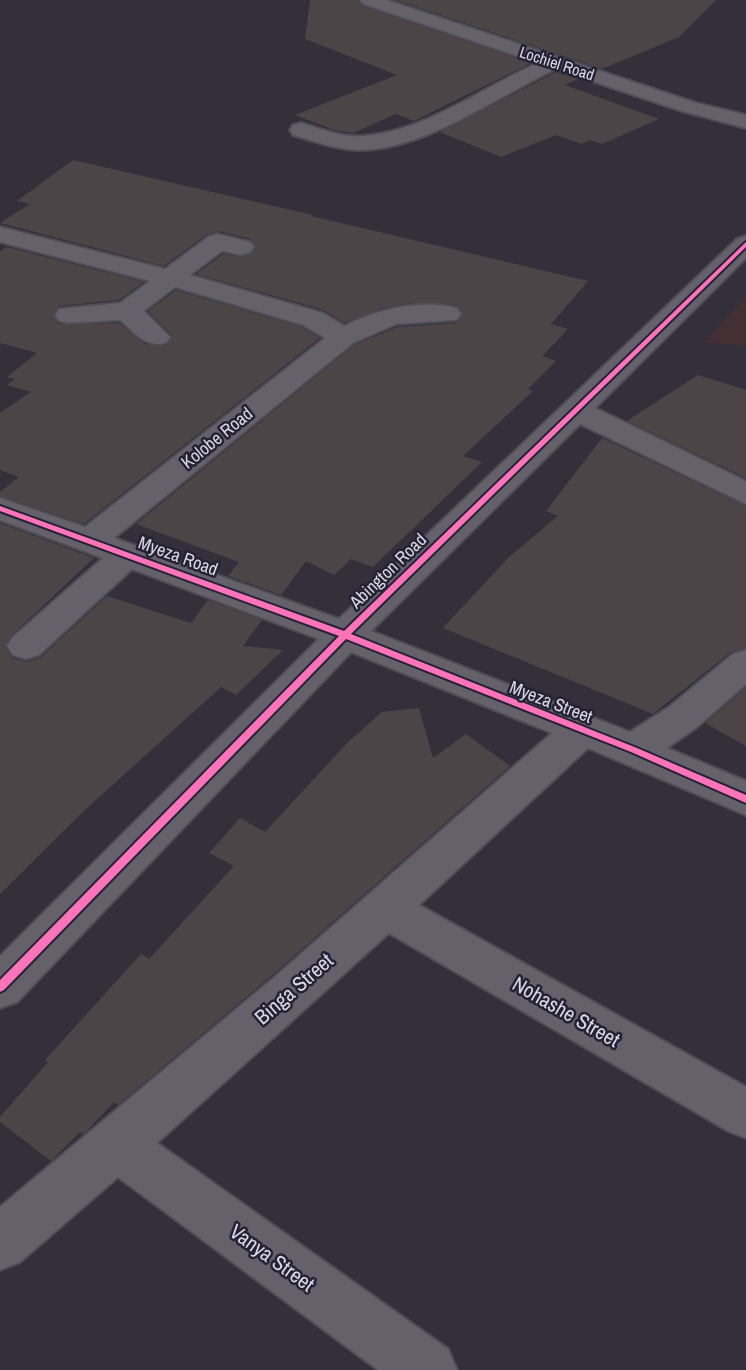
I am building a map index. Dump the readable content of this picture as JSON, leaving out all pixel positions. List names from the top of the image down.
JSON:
{
  "streets": {
    "street": [
      "Lochiel Road",
      "Kolobe Road",
      "Myeza Road",
      "Abington Road",
      "Myeza Street",
      "Binga Street",
      "Nohashe Street",
      "Vanya Street"
    ]
  },
  "crossings": [
    ["Kolobe Road", "Myeza Road"],
    ["Myeza Road", "Abington Road"],
    ["Myeza Road", "Myeza Street"],
    ["Abington Road", "Myeza Street"],
    ["Myeza Street", "Binga Street"],
    ["Binga Street", "Nohashe Street"],
    ["Binga Street", "Vanya Street"]
  ]
}
